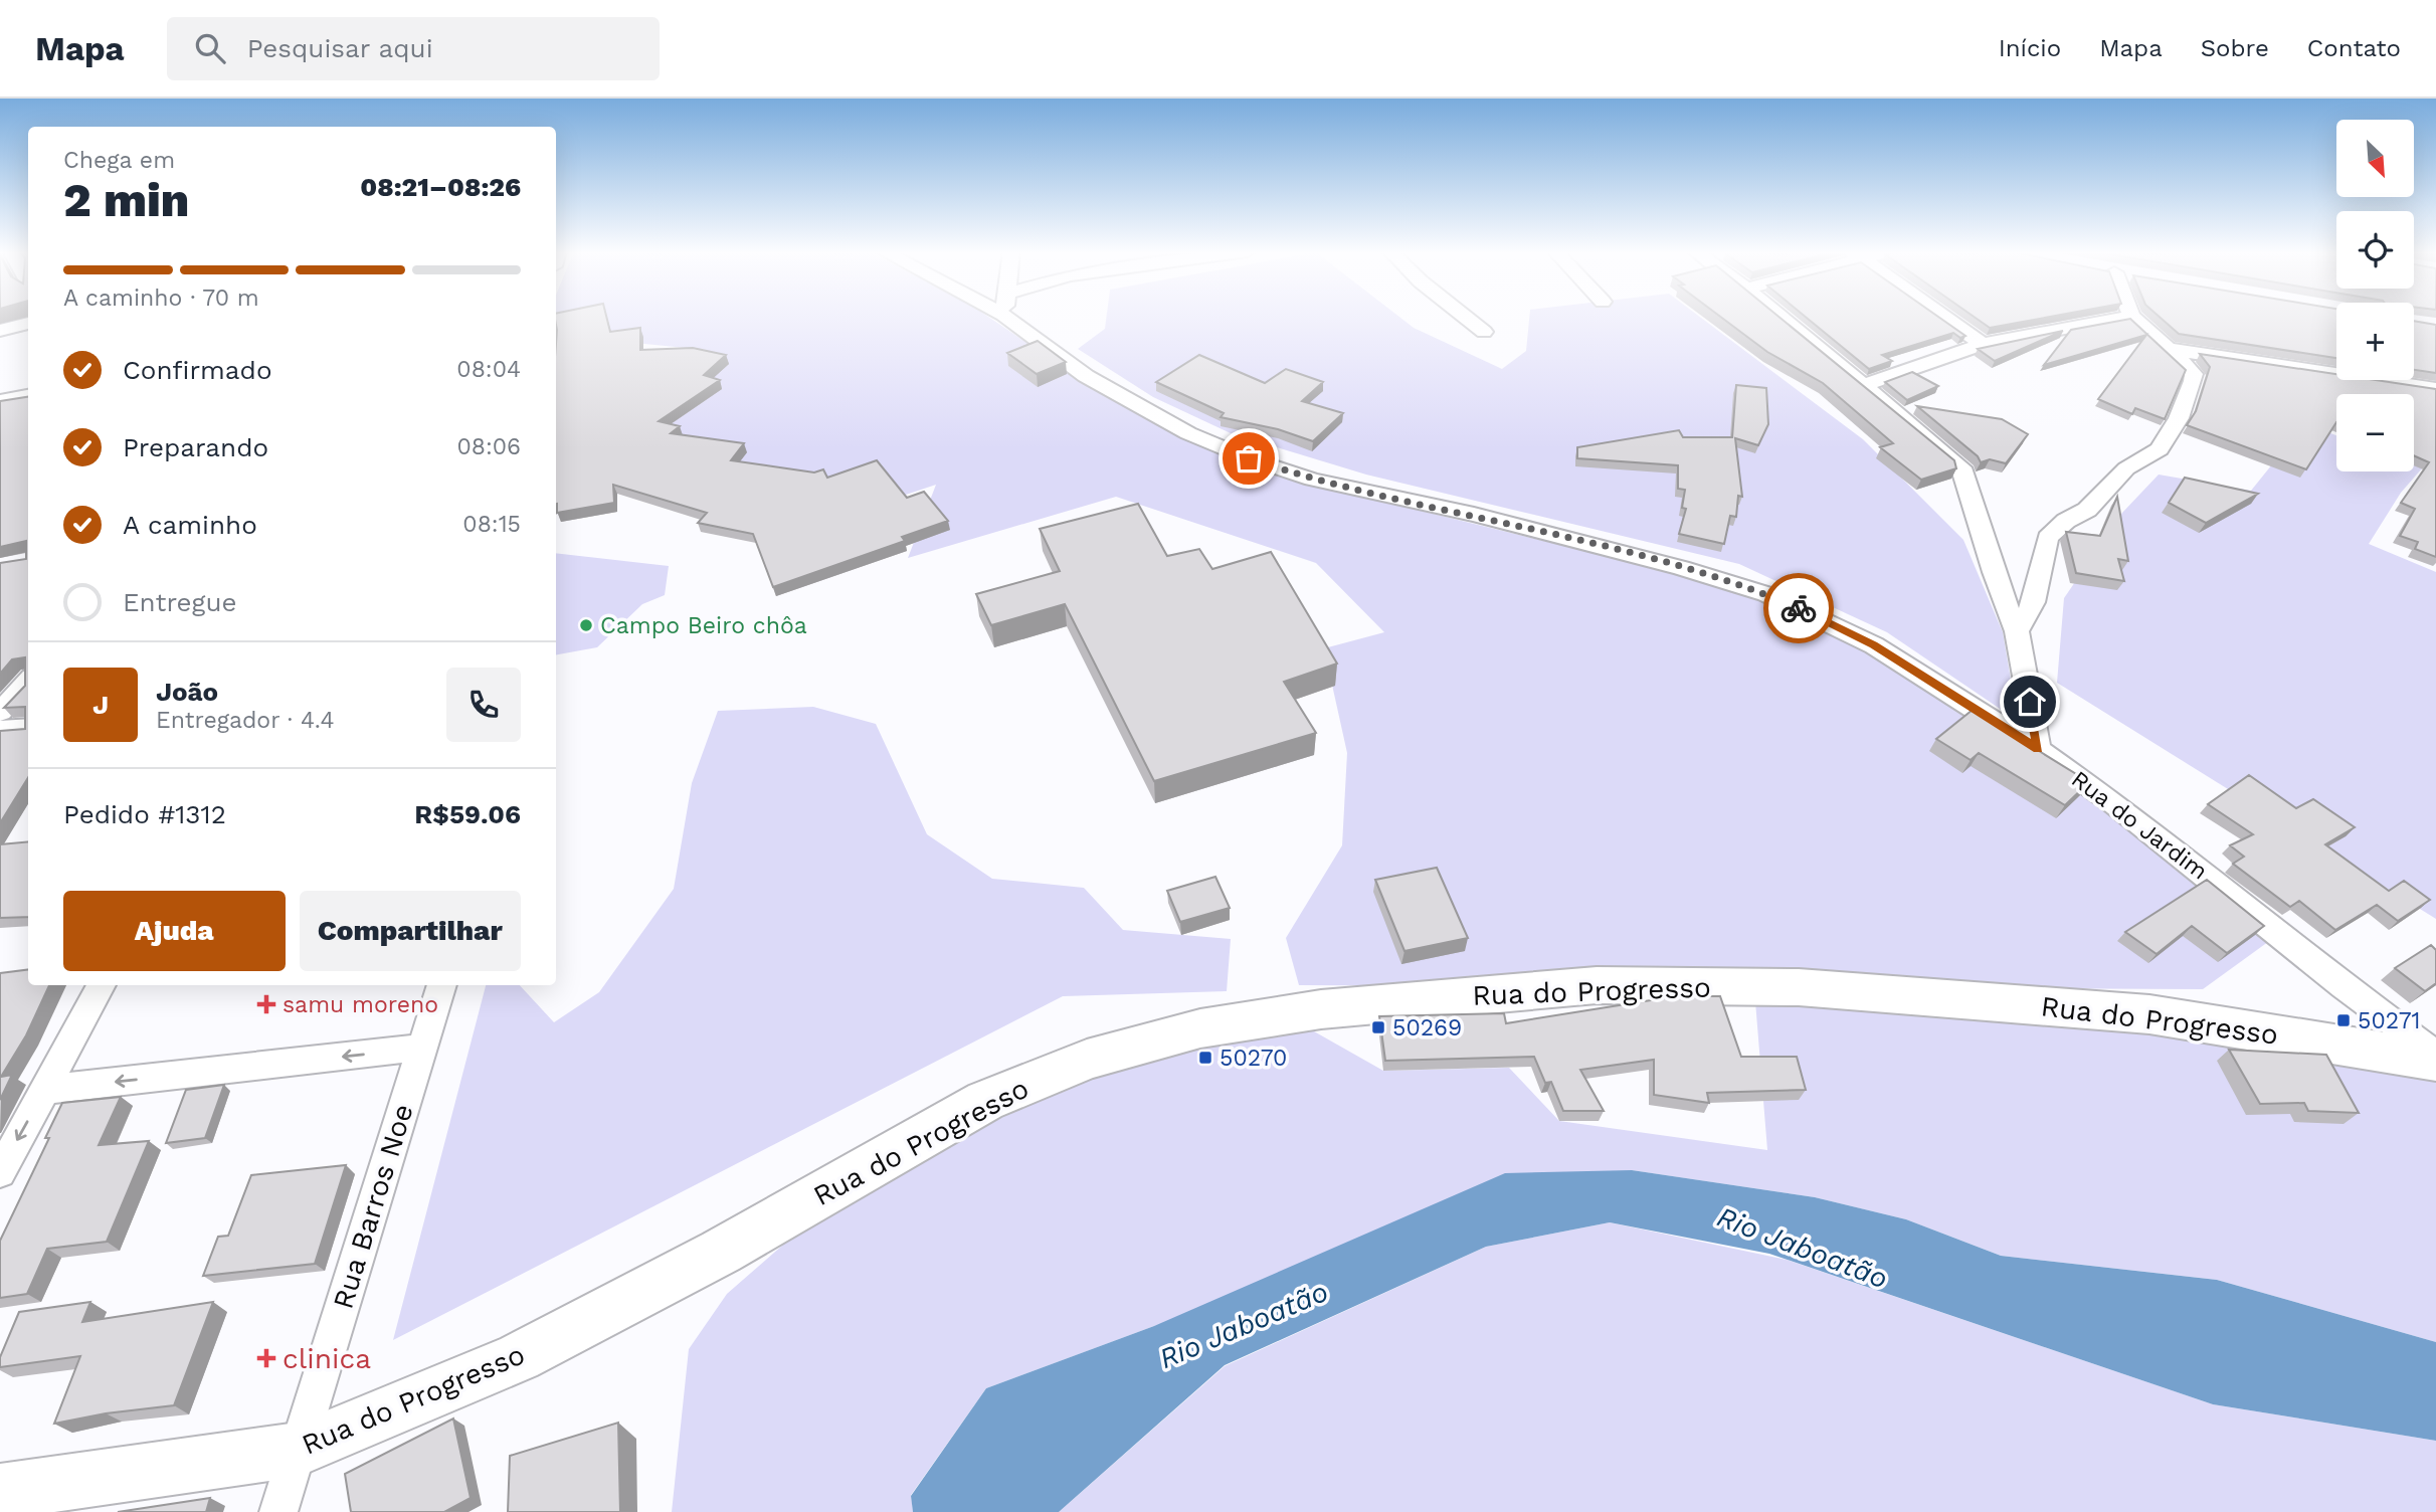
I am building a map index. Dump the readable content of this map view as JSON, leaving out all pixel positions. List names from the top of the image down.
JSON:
{
  "streets": {
    "street": ["Rua do Jardim", "Rua do Progresso", "Rua Barros Noe"]
  },
  "crossings": [
    ["Rua do Progresso", "Rua Barros Noe"]
  ],
  "water": ["Rio Jaboatão"],
  "places": {
    "other": ["Campo Beiro chôa"],
    "health": ["samu moreno", "clinica"],
    "transit": ["50271", "50269", "50270"]
  },
  "north": "bottom right",
  "page": {
    "header": "Mapa",
    "search": "Pesquisar aqui",
    "nav": [
      "Início",
      "Mapa",
      "Sobre",
      "Contato"
    ],
    "map_buttons": ["+", "−"],
    "heading": ["2 min", "Chega em", "08:21–08:26"],
    "panel": [
      "João",
      "Entregador · 4.4",
      "Pedido #1312",
      "R$59.06"
    ],
    "bar": "A caminho · 70 m",
    "list": [
      ["Confirmado", "08:04"],
      ["Preparando", "08:06"],
      ["A caminho", "08:15"],
      "Entregue"
    ],
    "round": "J",
    "buttons": ["Ajuda", "Compartilhar"]
  }
}
